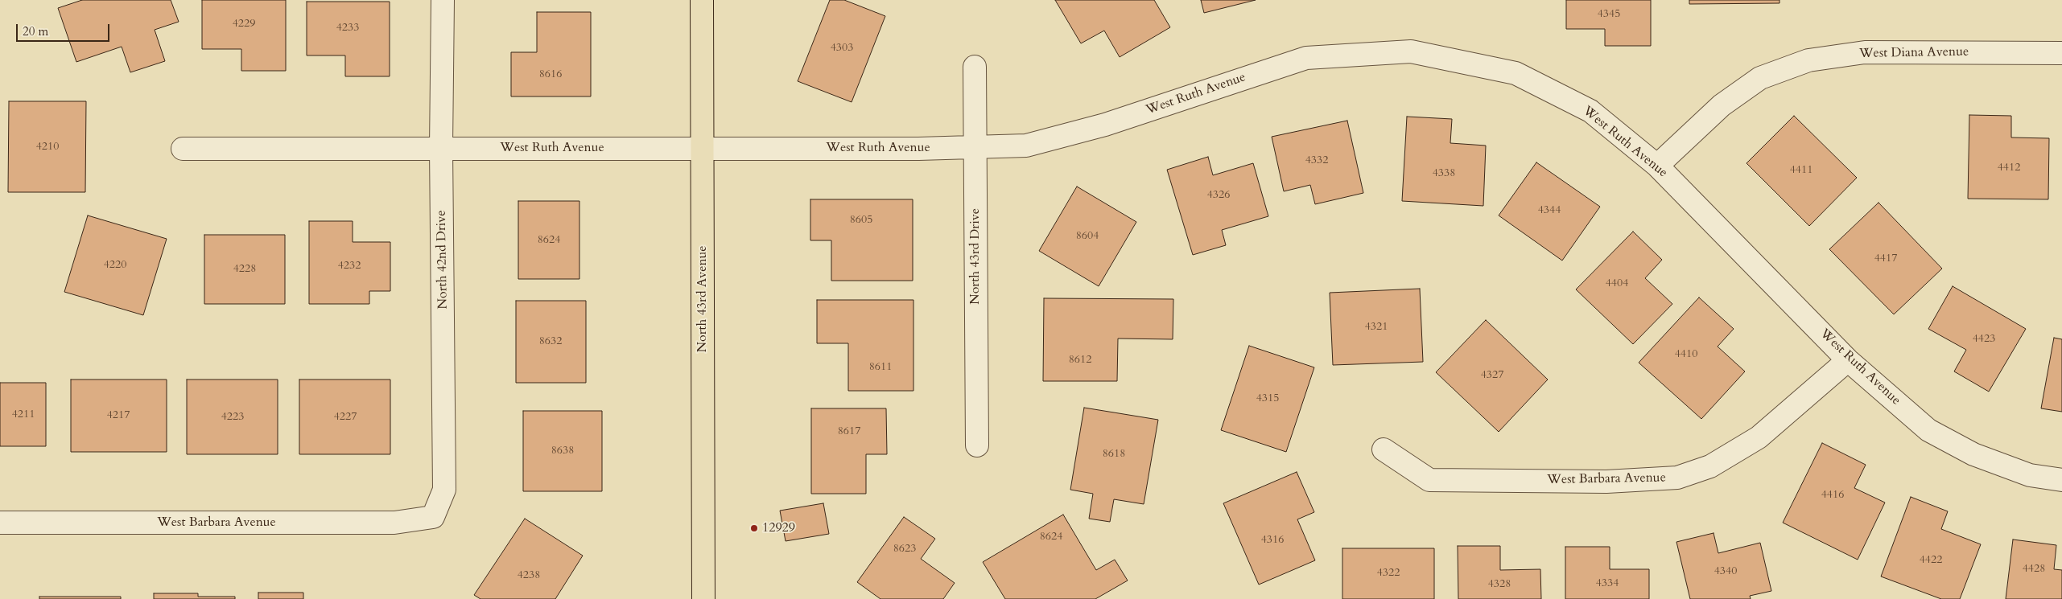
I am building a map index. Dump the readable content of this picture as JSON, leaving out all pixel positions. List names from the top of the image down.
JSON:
{
  "streets": {
    "main road": ["North 43rd Avenue"],
    "street": [
      "West Diana Avenue",
      "West Ruth Avenue",
      "North 43rd Drive",
      "North 42nd Drive",
      "West Barbara Avenue"
    ]
  },
  "crossings": [
    ["West Diana Avenue", "West Ruth Avenue"],
    ["West Ruth Avenue", "North 43rd Drive"],
    ["West Ruth Avenue", "North 42nd Drive"],
    ["West Ruth Avenue", "North 43rd Avenue"],
    ["West Ruth Avenue", "West Barbara Avenue"],
    ["North 42nd Drive", "West Barbara Avenue"]
  ],
  "places": ["12929"],
  "house_numbers": [
    "4345",
    "4229",
    "4233",
    "4303",
    "8616",
    "4210",
    "4332",
    "4412",
    "4411",
    "4338",
    "4326",
    "4344",
    "8605",
    "8604",
    "8624",
    "4417",
    "4220",
    "4232",
    "4228",
    "4404",
    "4321",
    "4423",
    "8632",
    "4410",
    "8612",
    "8611",
    "4327",
    "4315",
    "4211",
    "4217",
    "4223",
    "4227",
    "8617",
    "8638",
    "8618",
    "4416",
    "8624",
    "4316",
    "8623",
    "4422",
    "4428",
    "4340",
    "4322",
    "4238",
    "4334",
    "4328"
  ],
  "scale_bar": "20 m"
}
